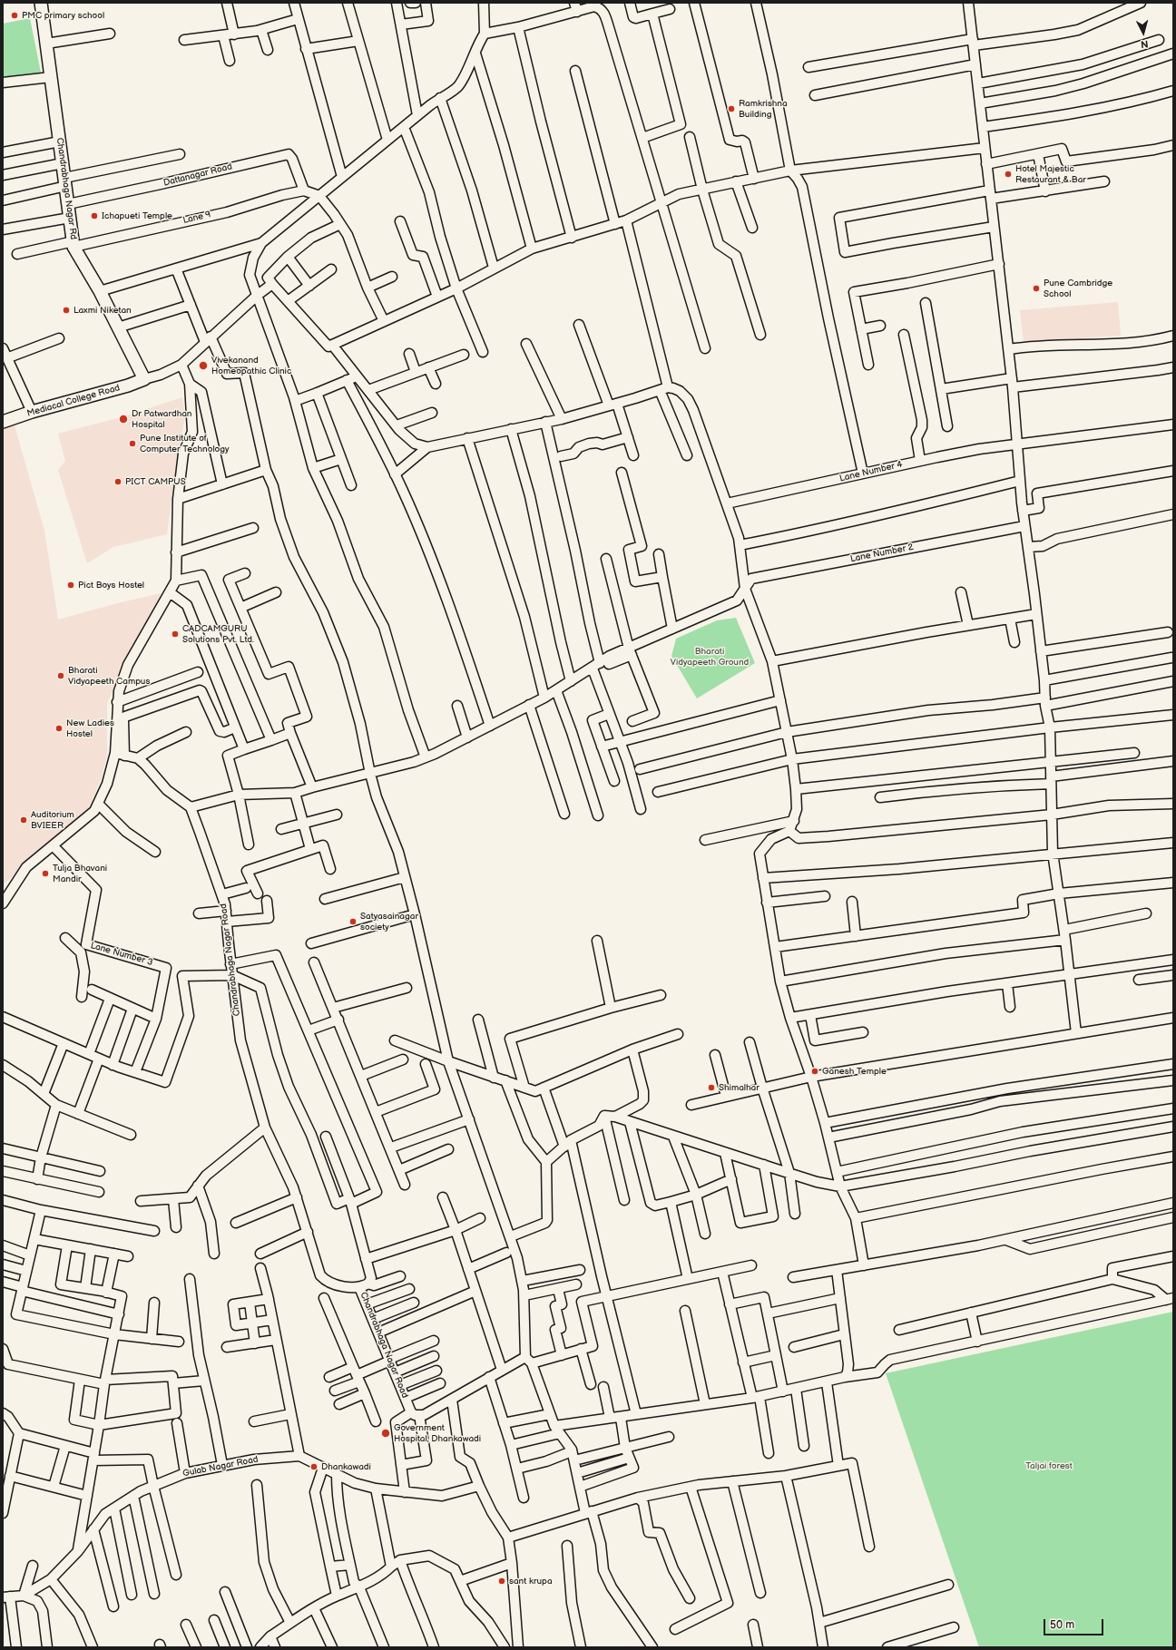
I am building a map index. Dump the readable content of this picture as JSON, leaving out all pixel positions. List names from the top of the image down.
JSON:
{
  "streets": {
    "street": [
      "Dattanagar Road",
      "Chandrabhaga Nagar Rd",
      "Lane 9",
      "Mediacal College Road",
      "Lane Number 4",
      "Lane Number 2",
      "Lane Number 3",
      "Chandrabhaga Nagar Road",
      "Gulab Nagar Road"
    ]
  },
  "crossings": [
    ["Dattanagar Road", "Chandrabhaga Nagar Rd"],
    ["Dattanagar Road", "Lane 9"],
    ["Chandrabhaga Nagar Rd", "Lane 9"],
    ["Chandrabhaga Nagar Rd", "Mediacal College Road"],
    ["Lane Number 2", "Chandrabhaga Nagar Road"]
  ],
  "parks": ["Bharati Vidyapeeth Ground", "Taljai forest"],
  "places": [
    "PMC primary school",
    "Ramkrishna Building",
    "Hotel Majestic Restaurant & Bar",
    "Ichapueti Temple",
    "Pune Cambridge School",
    "Laxmi Niketan",
    "Vivekanand Homeopathic Clinic",
    "Dr Patwardhan Hospital",
    "Pune Institute of Computer Technology",
    "PICT CAMPUS",
    "Pict Boys Hostel",
    "CADCAMGURU Solutions Pvt. Ltd.",
    "Bharati Vidyapeeth Campus",
    "New Ladies Hostel",
    "Auditorium BVIEER",
    "Tulja Bhavani Mandir",
    "Satyasainagar society",
    "Ganesh Temple",
    "Shimalhar",
    "Government Hospital, Dhankawadi",
    "Dhankawadi",
    "sant krupa"
  ],
  "scale_bar": "50 m",
  "north": "bottom"
}
